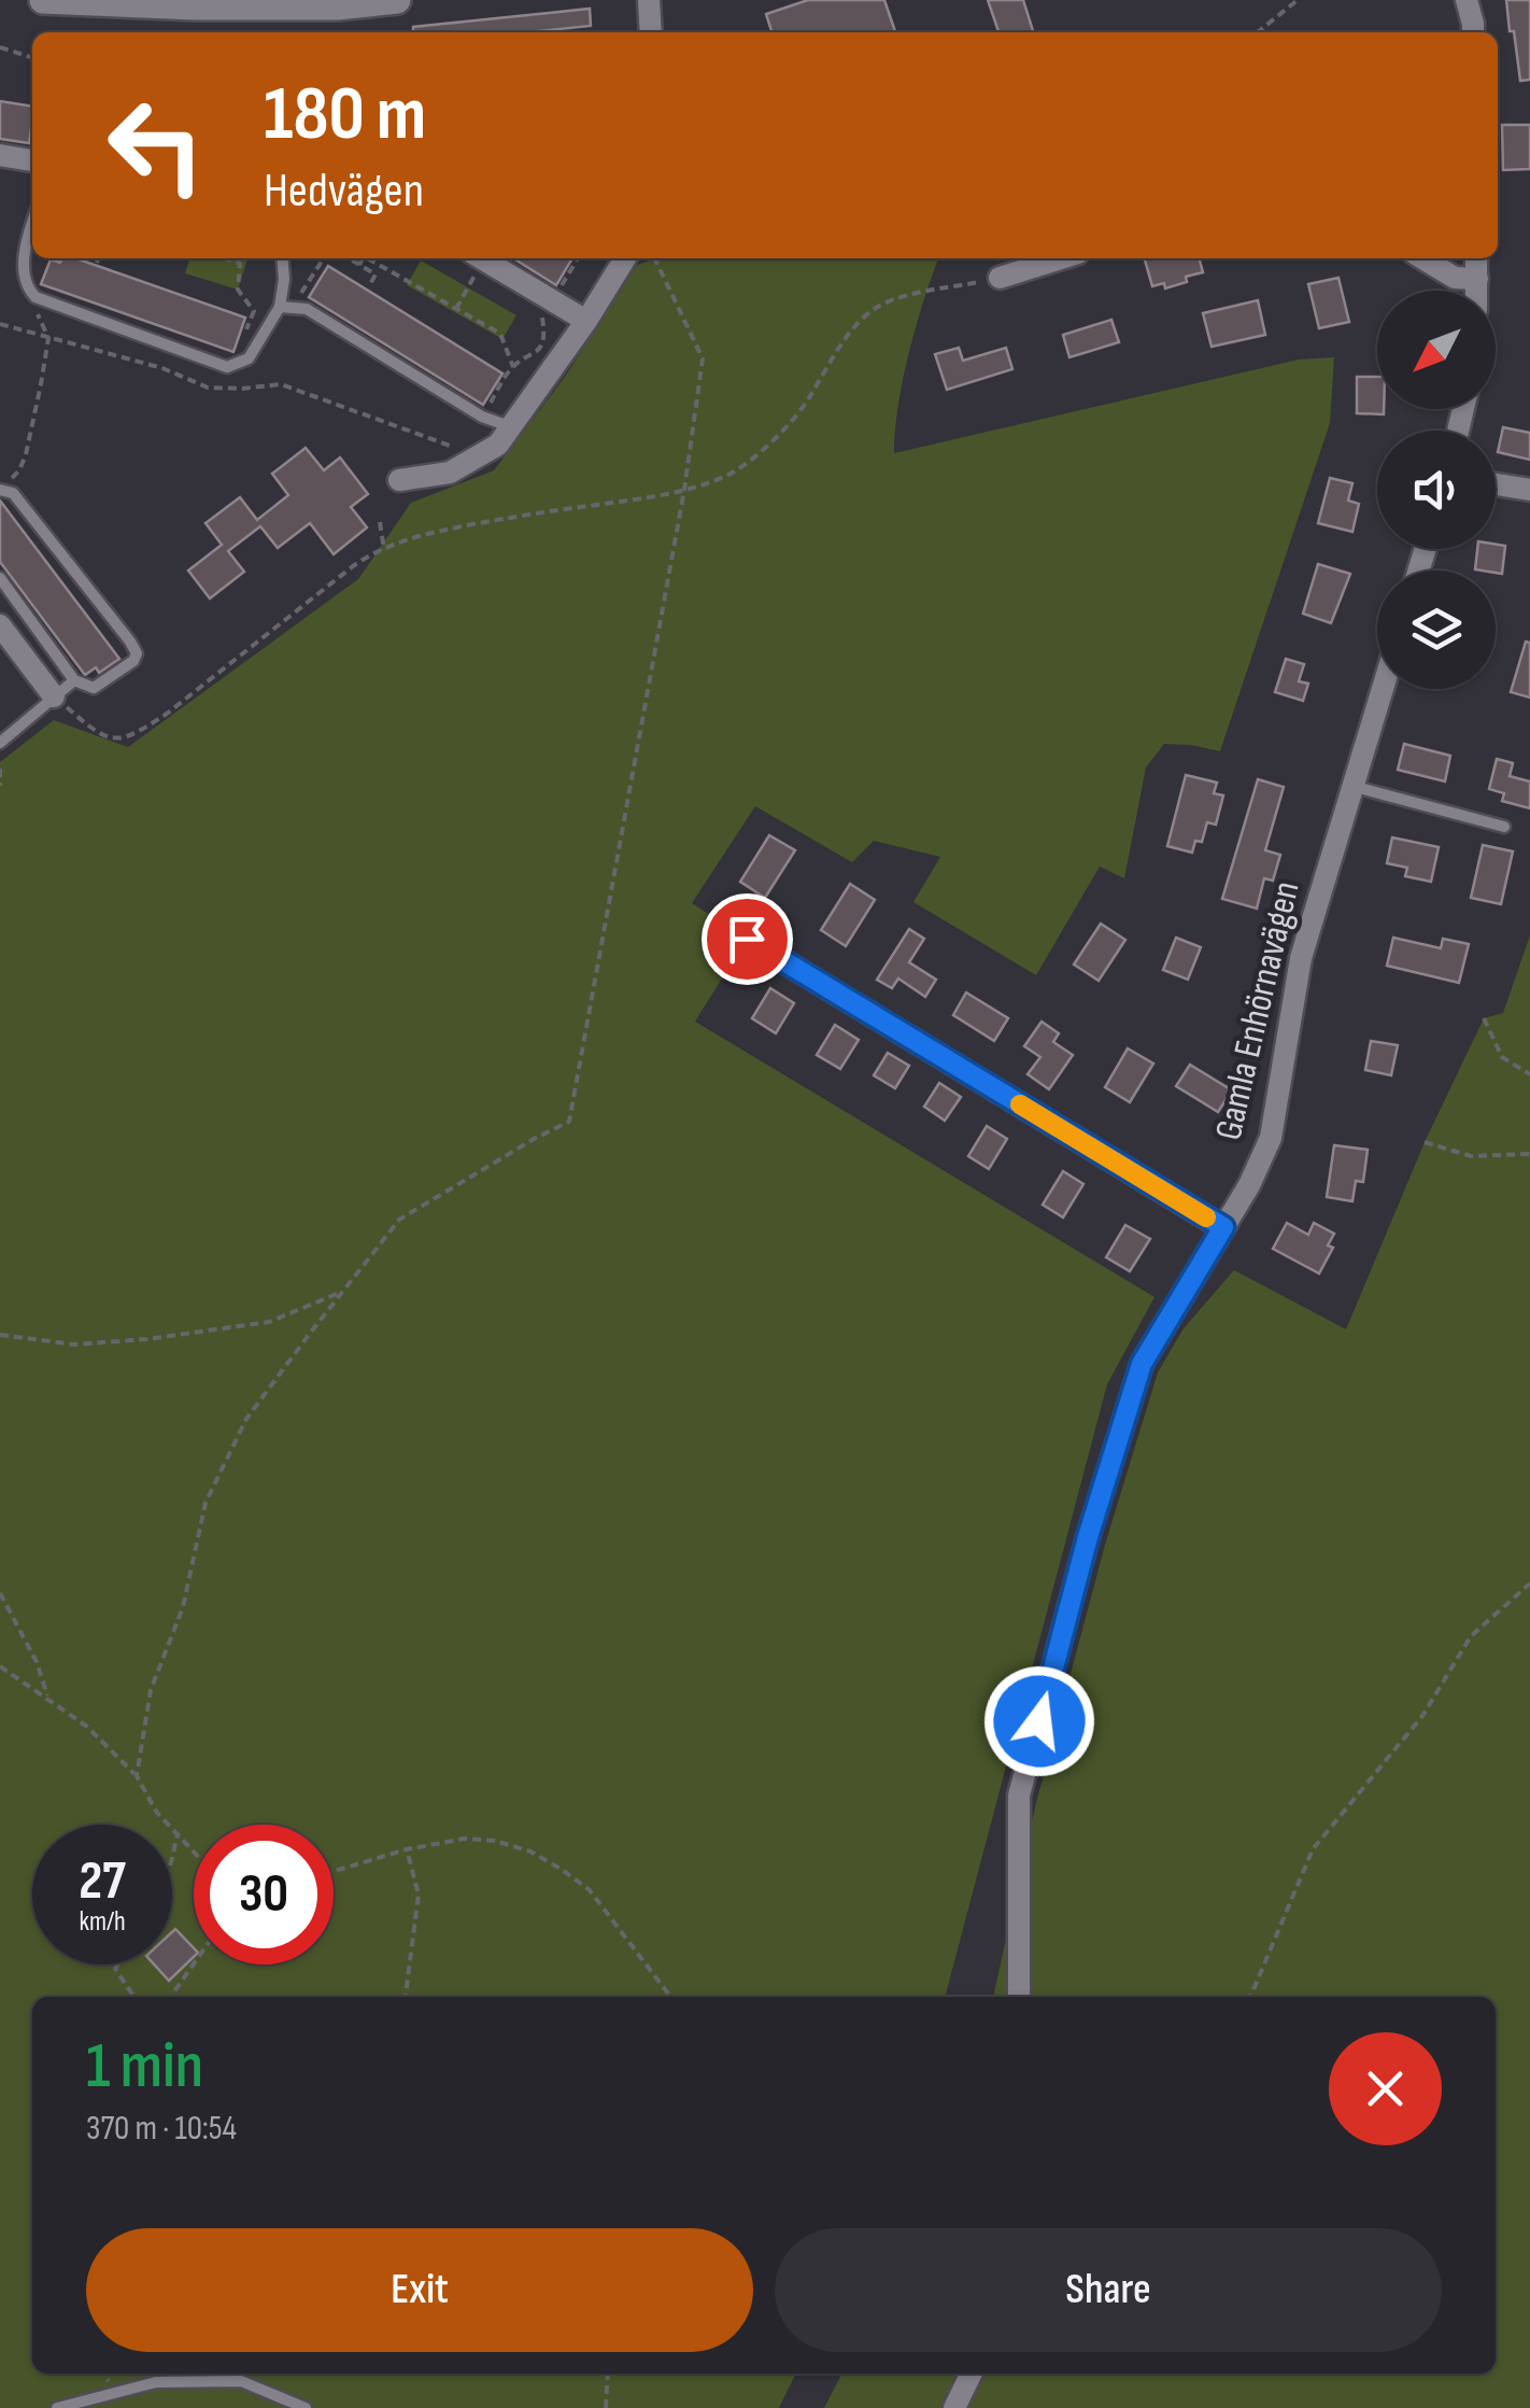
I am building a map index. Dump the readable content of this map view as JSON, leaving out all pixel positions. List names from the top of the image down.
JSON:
{
  "streets": {
    "street": ["Gamla Enhörnavägen"]
  },
  "north": "bottom left",
  "page": {
    "turn": ["180 m", "Hedvägen"],
    "speed": "27 km/h",
    "limit": "30",
    "heading": ["1 min", "370 m · 10:54"],
    "buttons": ["Exit", "Share"]
  }
}
